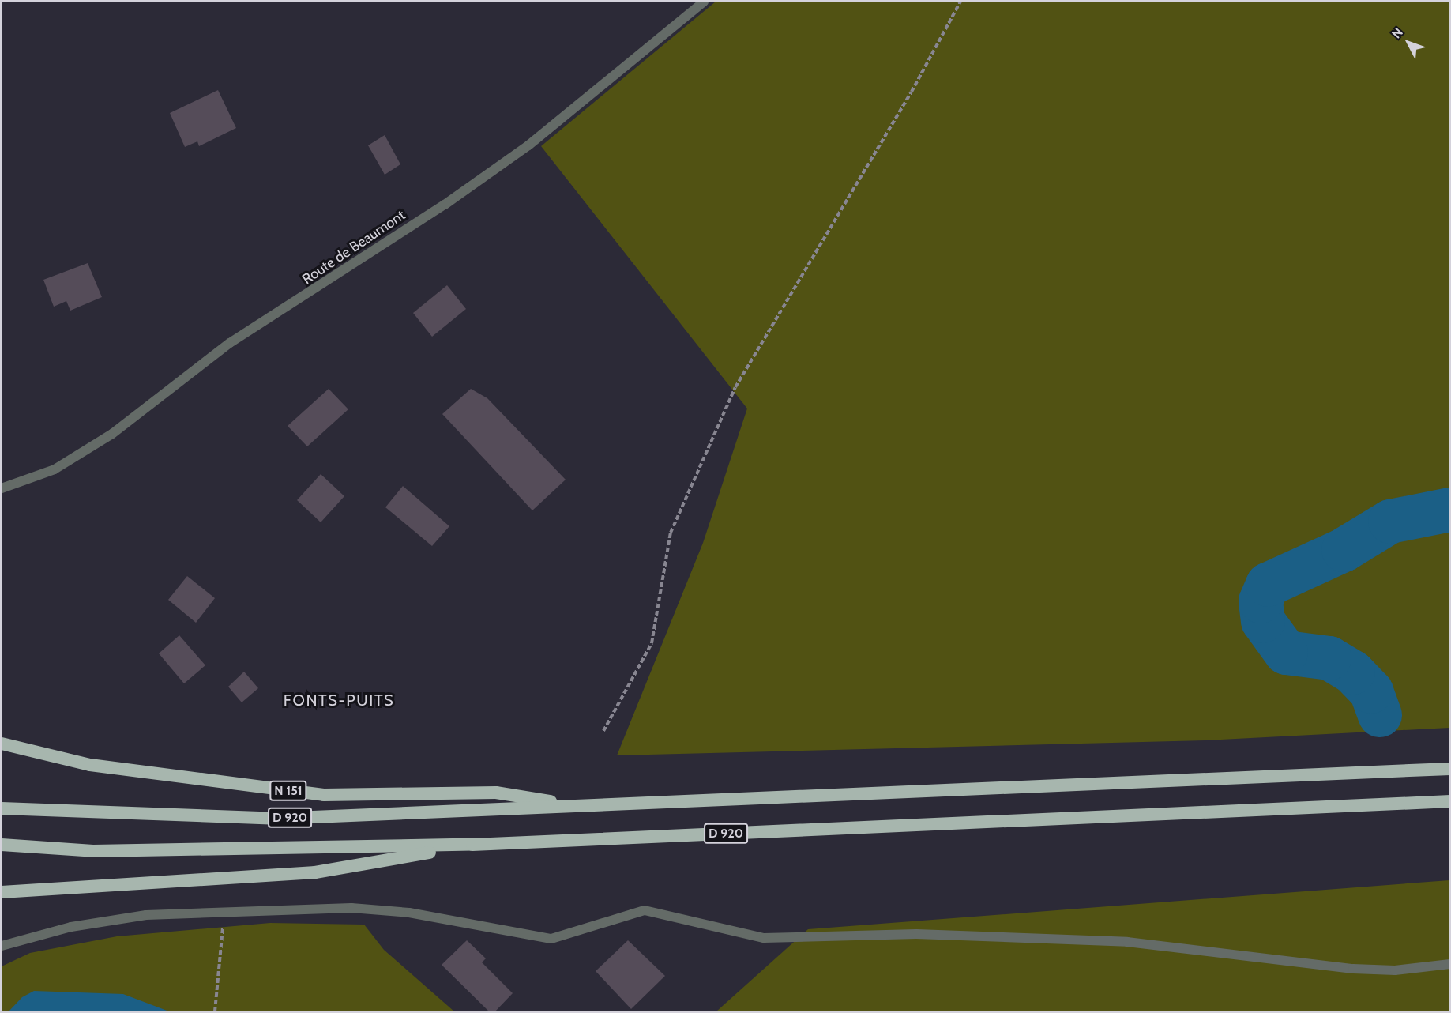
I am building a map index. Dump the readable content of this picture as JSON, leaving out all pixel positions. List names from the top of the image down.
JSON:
{
  "streets": {
    "highway": ["N 151", "D 920"],
    "street": ["Route de Beaumont"]
  },
  "crossings": [
    ["N 151", "D 920"]
  ],
  "districts": ["FONTS-PUITS"],
  "north": "top left"
}
